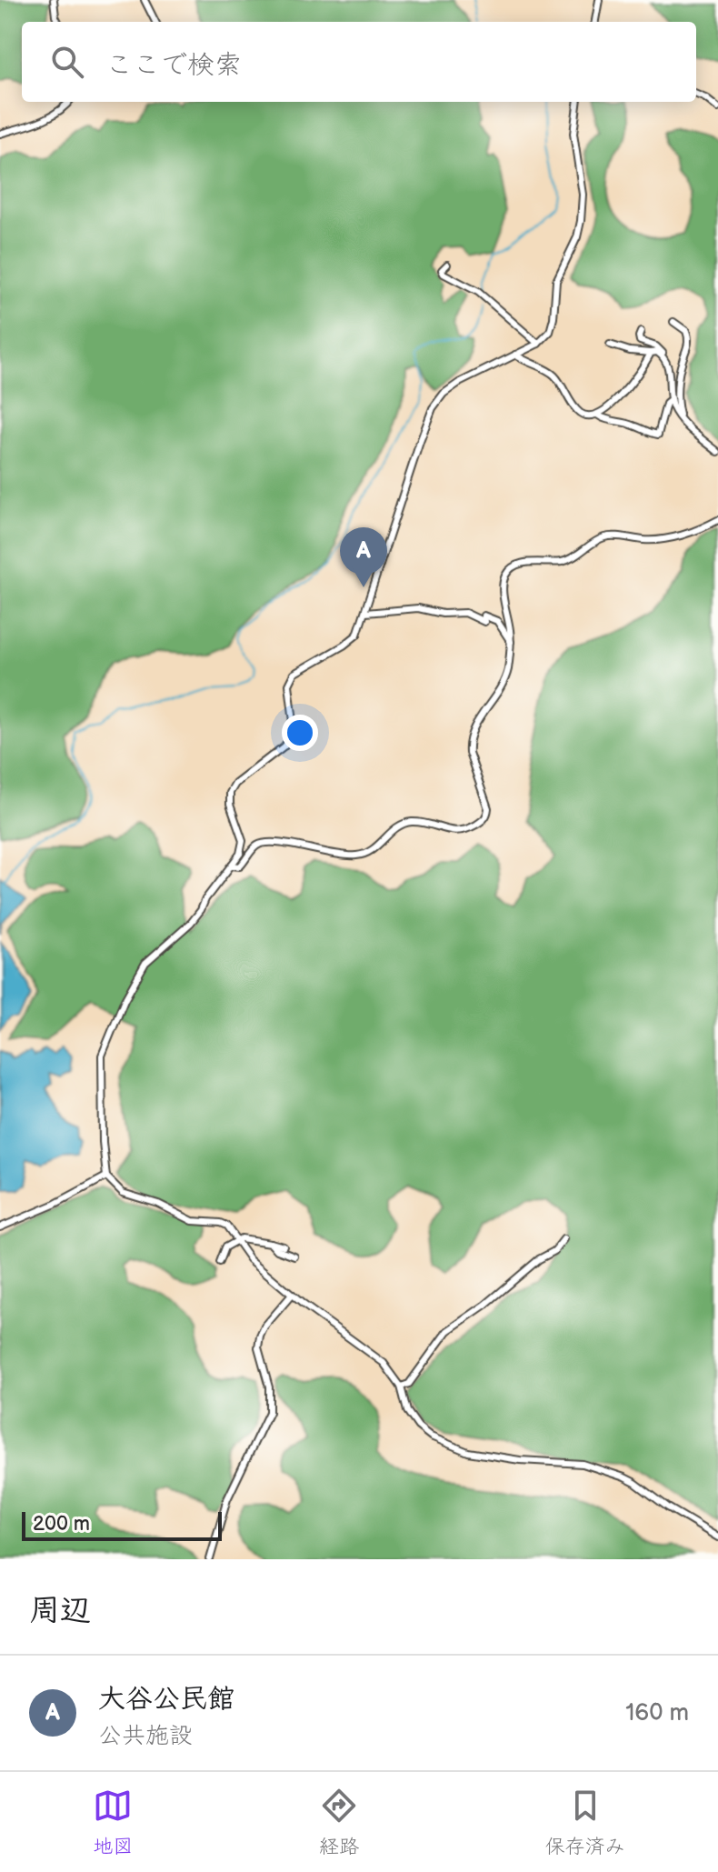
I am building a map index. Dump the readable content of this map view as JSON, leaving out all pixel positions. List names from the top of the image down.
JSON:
{
  "scale_bar": "200 m",
  "page": {
    "search": "ここで検索",
    "pins": "A",
    "scale": "200 m",
    "heading": "周辺",
    "list": [
      {
        "mark": "A",
        "name": "大谷公民館",
        "note": "公共施設",
        "value": "160 m"
      }
    ],
    "nav": ["地図", "経路", "保存済み"]
  }
}
